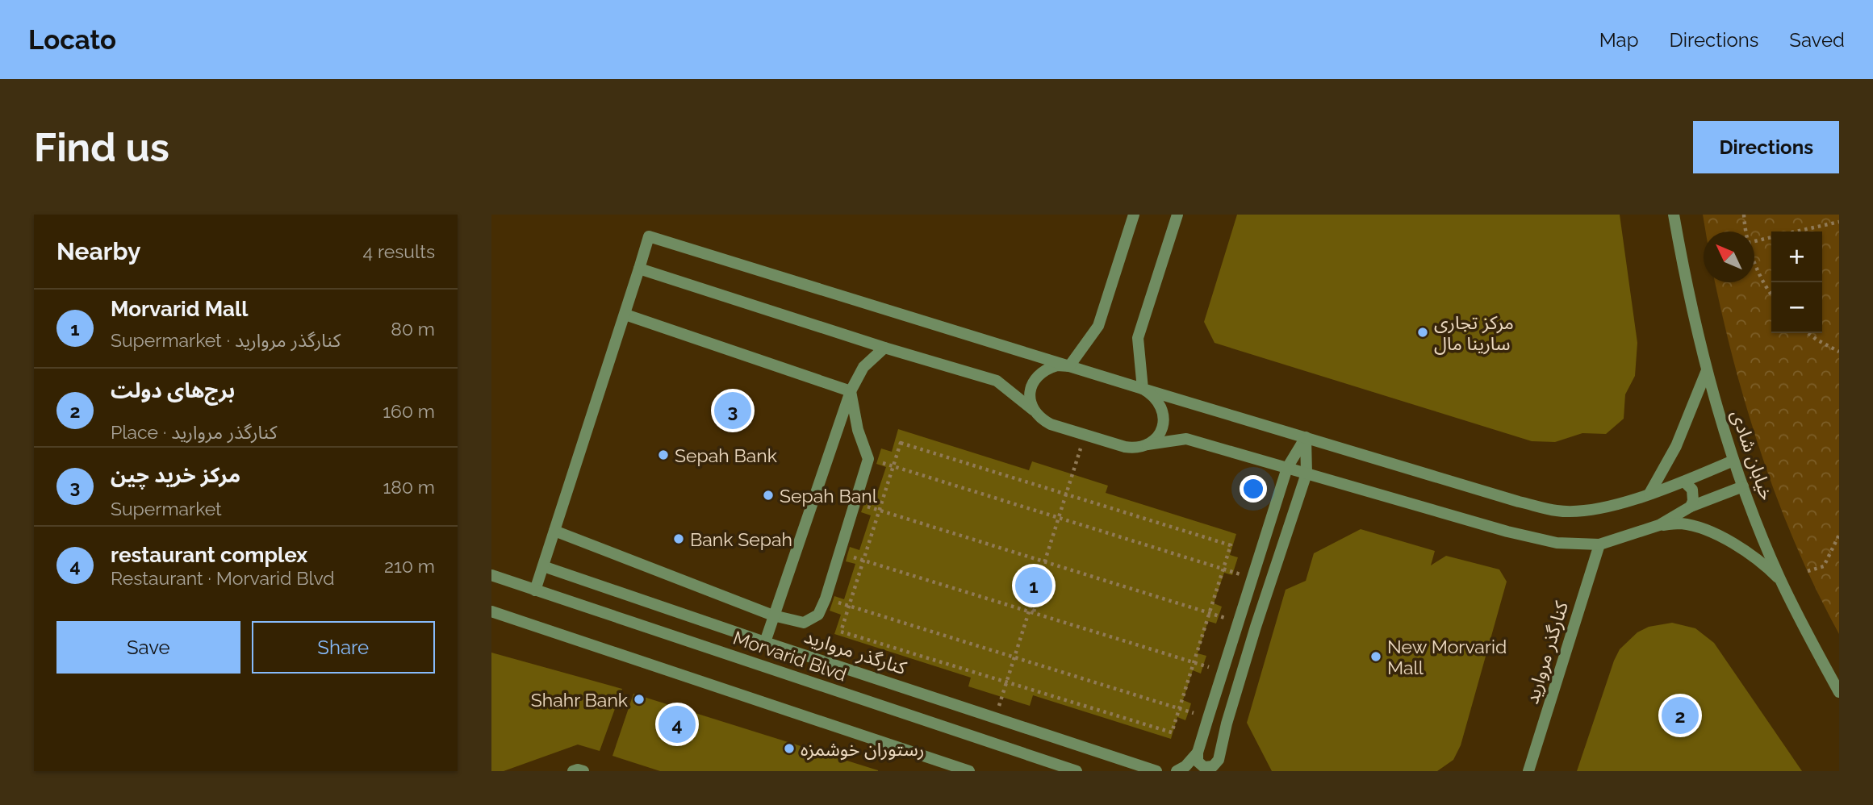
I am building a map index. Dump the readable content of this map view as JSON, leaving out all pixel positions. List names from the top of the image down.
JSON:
{
  "streets": {
    "street": ["خیابان شادی", "کنارگذر مروارید", "Morvarid Blvd"]
  },
  "places": [
    "مرکز تجاری سارینا مال",
    "Sepah Bank",
    "Sepah Banl",
    "Bank Sepah",
    "New Morvarid Mall",
    "Shahr Bank",
    "رستوران خوشمزه"
  ],
  "north": "top left",
  "page": {
    "header": "Locato",
    "nav": ["Map", "Directions", "Saved"],
    "buttons": [
      "Directions",
      ["Save", "Share"]
    ],
    "title": "Find us",
    "heading": ["Nearby", "4 results"],
    "map_buttons": ["+", "−"],
    "list": [
      {
        "mark": "1",
        "name": "Morvarid Mall",
        "note": "Supermarket · کنارگذر مروارید",
        "value": "80 m"
      },
      {
        "mark": "2",
        "name": "برج‌های دولت",
        "note": "Place · کنارگذر مروارید",
        "value": "160 m"
      },
      {
        "mark": "3",
        "name": "مرکز خرید چین",
        "note": "Supermarket",
        "value": "180 m"
      },
      {
        "mark": "4",
        "name": "restaurant complex",
        "note": "Restaurant · Morvarid Blvd",
        "value": "210 m"
      }
    ],
    "pins": [
      "3",
      "1",
      "2",
      "4"
    ]
  }
}
